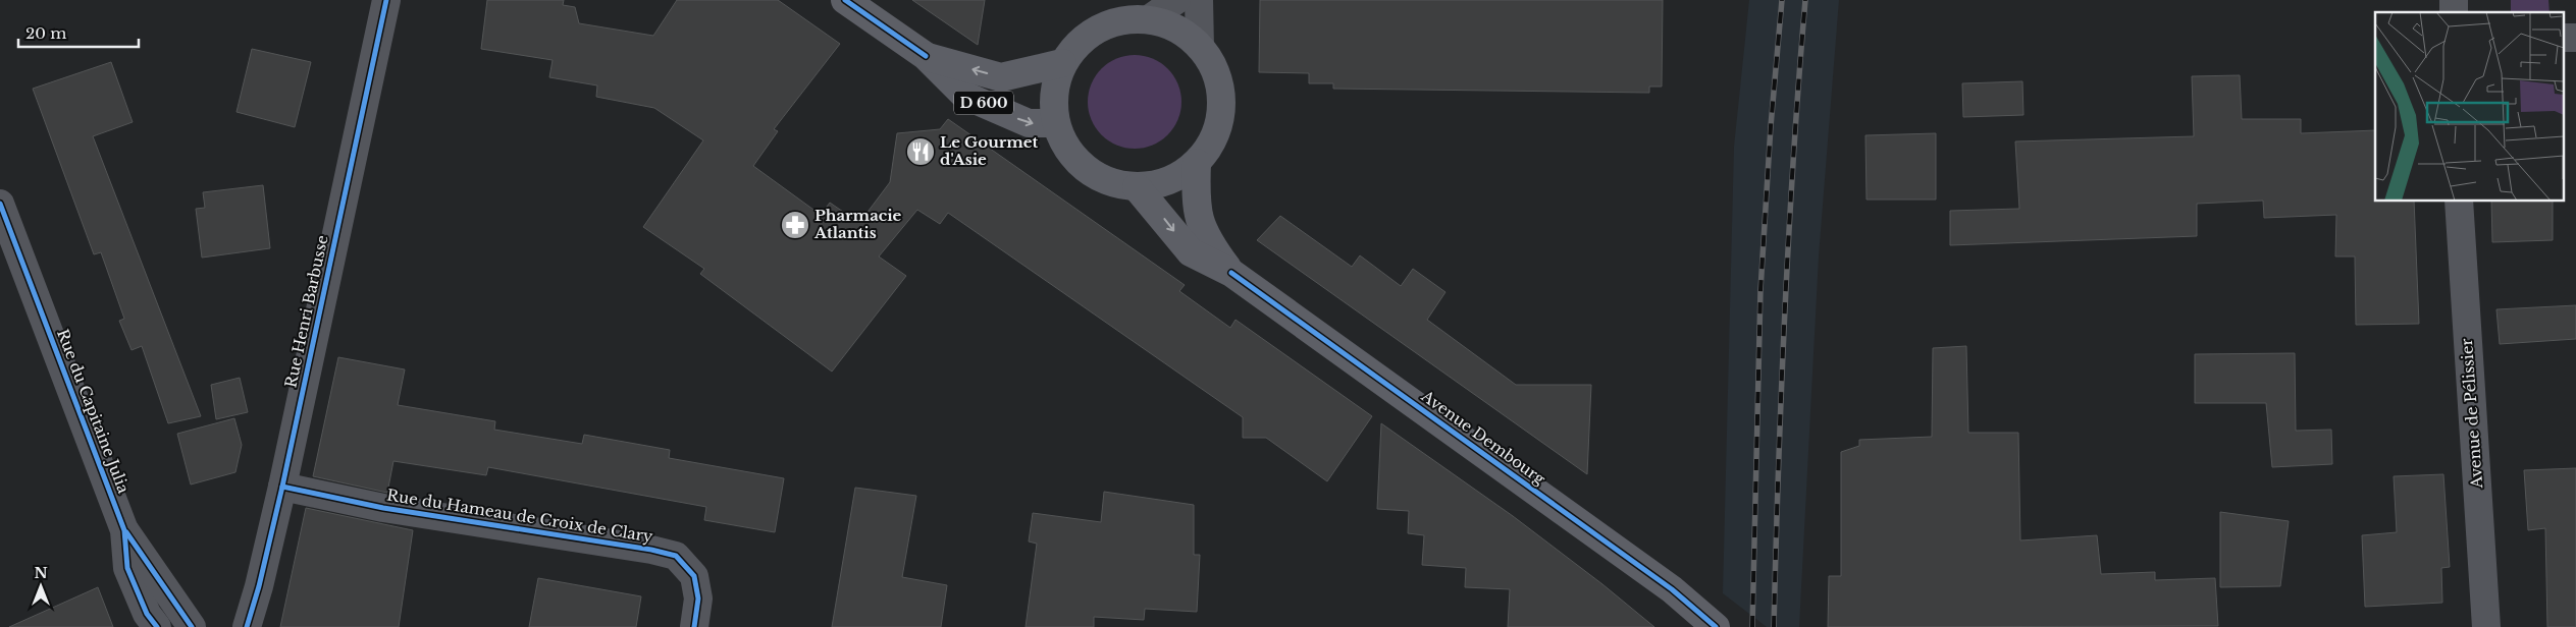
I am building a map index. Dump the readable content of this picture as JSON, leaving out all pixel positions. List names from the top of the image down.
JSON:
{
  "streets": {
    "main road": ["D 600", "Avenue Dembourg"],
    "street": [
      "Rue Henri Barbusse",
      "Rue du Capitaine Julia",
      "Avenue de Pélissier",
      "Rue du Hameau de Croix de Clary"
    ]
  },
  "crossings": [
    ["D 600", "Avenue Dembourg"],
    ["Rue Henri Barbusse", "Rue du Hameau de Croix de Clary"]
  ],
  "places": {
    "restaurant": ["Le Gourmet d'Asie"],
    "pharmacy": ["Pharmacie Atlantis"]
  },
  "scale_bar": "20 m",
  "north": "top"
}
